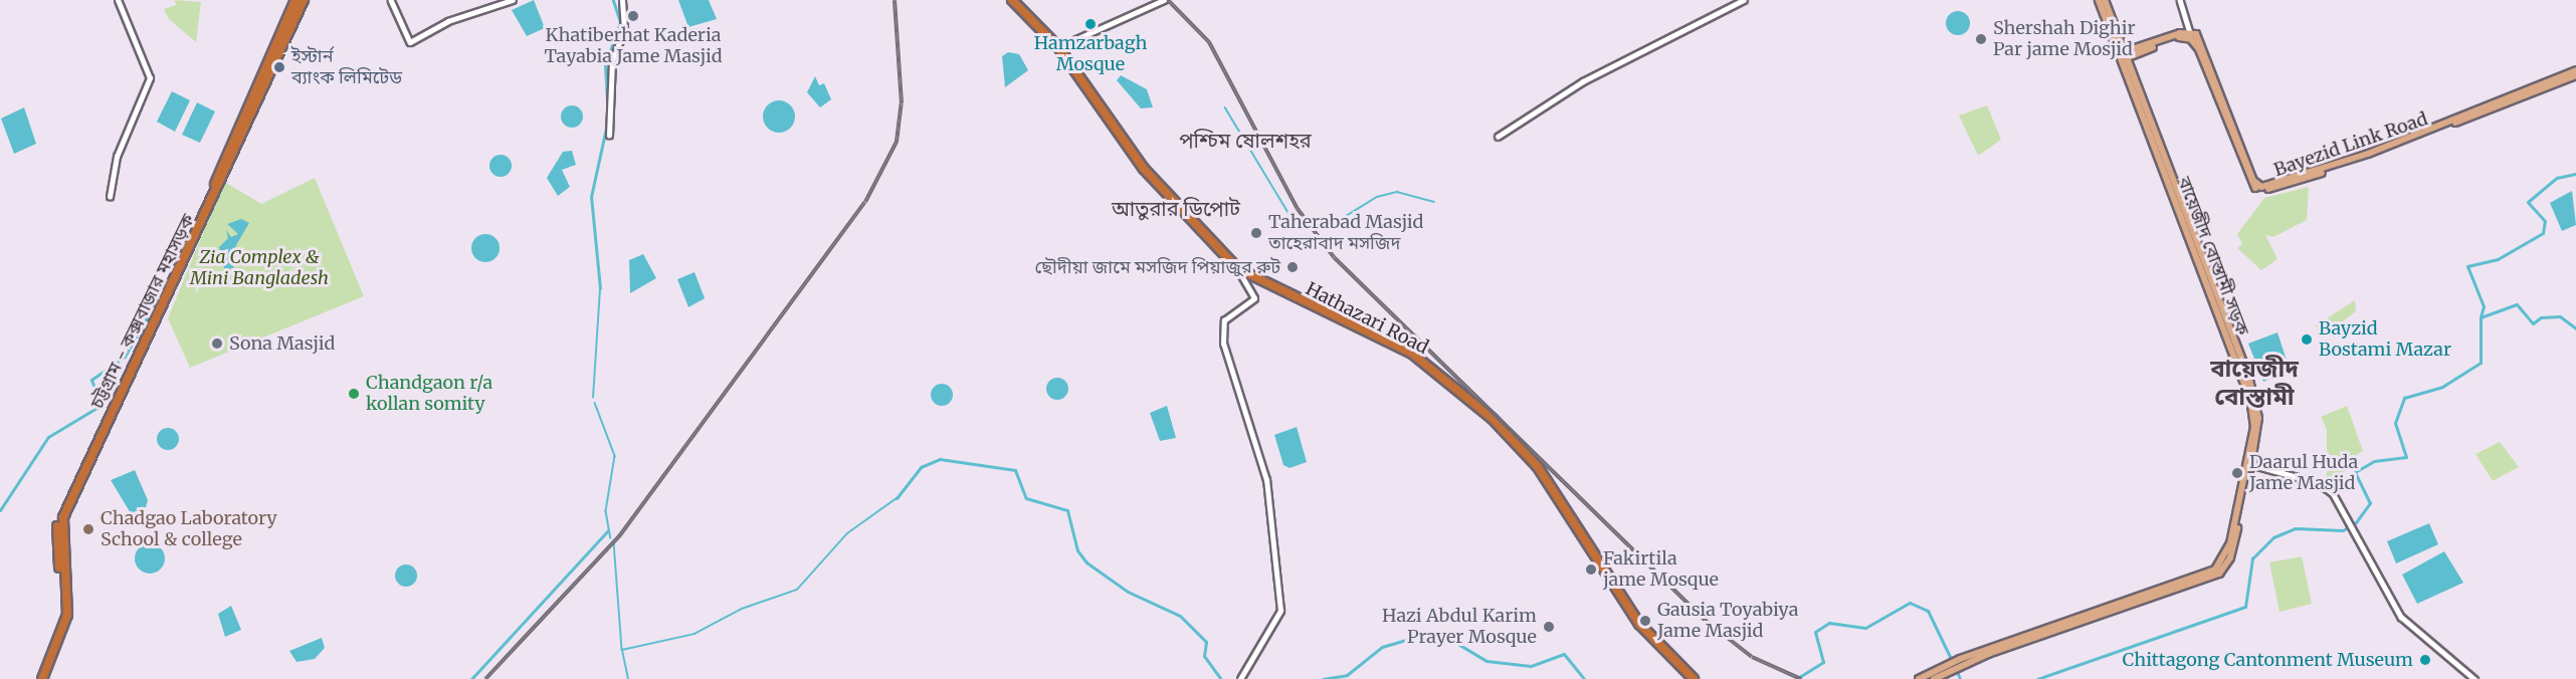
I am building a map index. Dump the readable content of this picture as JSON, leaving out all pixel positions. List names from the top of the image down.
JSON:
{
  "streets": {
    "highway": ["Hathazari Road"],
    "main road": ["Bayezid Link Road", "বায়েজীদ বোস্তামী সড়ক"]
  },
  "districts": ["পশ্চিম ষোলশহর", "আতুরার ডিপোট", "বায়েজীদ বোস্তামী"],
  "parks": ["Zia Complex & Mini Bangladesh"],
  "places": [
    "Khatiberhat Kaderia Tayabia Jame Masjid",
    "Hamzarbagh Mosque",
    "Shershah Dighir Par jame Mosjid",
    "ইস্টার্ন ব্যাংক লিমিটেড",
    "Taherabad Masjid তাহেরাবাদ মসজিদ",
    "ছৌদীয়া জামে মসজিদ পিয়াজুর রুট",
    "Bayzid Bostami Mazar",
    "Sona Masjid",
    "Chandgaon r/a kollan somity",
    "Daarul Huda Jame Masjid",
    "Chadgao Laboratory School & college",
    "Fakirtila jame Mosque",
    "Gausia Toyabiya Jame Masjid",
    "Hazi Abdul Karim Prayer Mosque",
    "Chittagong Cantonment Museum"
  ]
}
